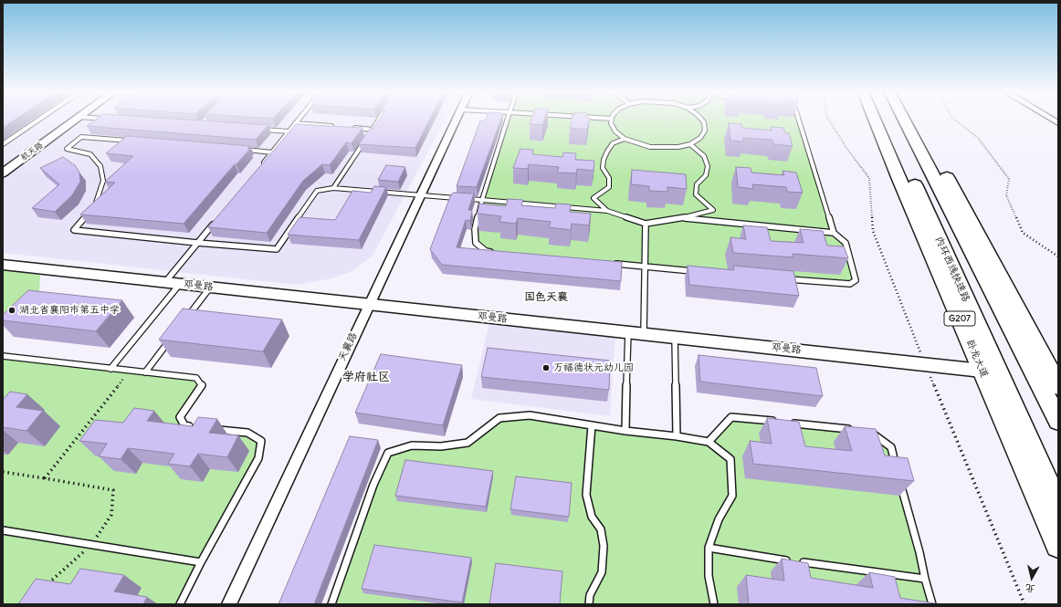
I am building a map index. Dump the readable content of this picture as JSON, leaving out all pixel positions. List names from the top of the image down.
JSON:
{
  "streets": {
    "highway": ["内环西线快速路", "G207", "卧龙大道"],
    "street": ["航天路", "邓曼路", "天襄路"]
  },
  "crossings": [
    ["邓曼路", "天襄路"],
    ["邓曼路", "卧龙大道"]
  ],
  "districts": ["国色天襄", "学府社区"],
  "places": ["湖北省襄阳市第五中学", "万福德状元幼儿园"],
  "north": "bottom"
}
